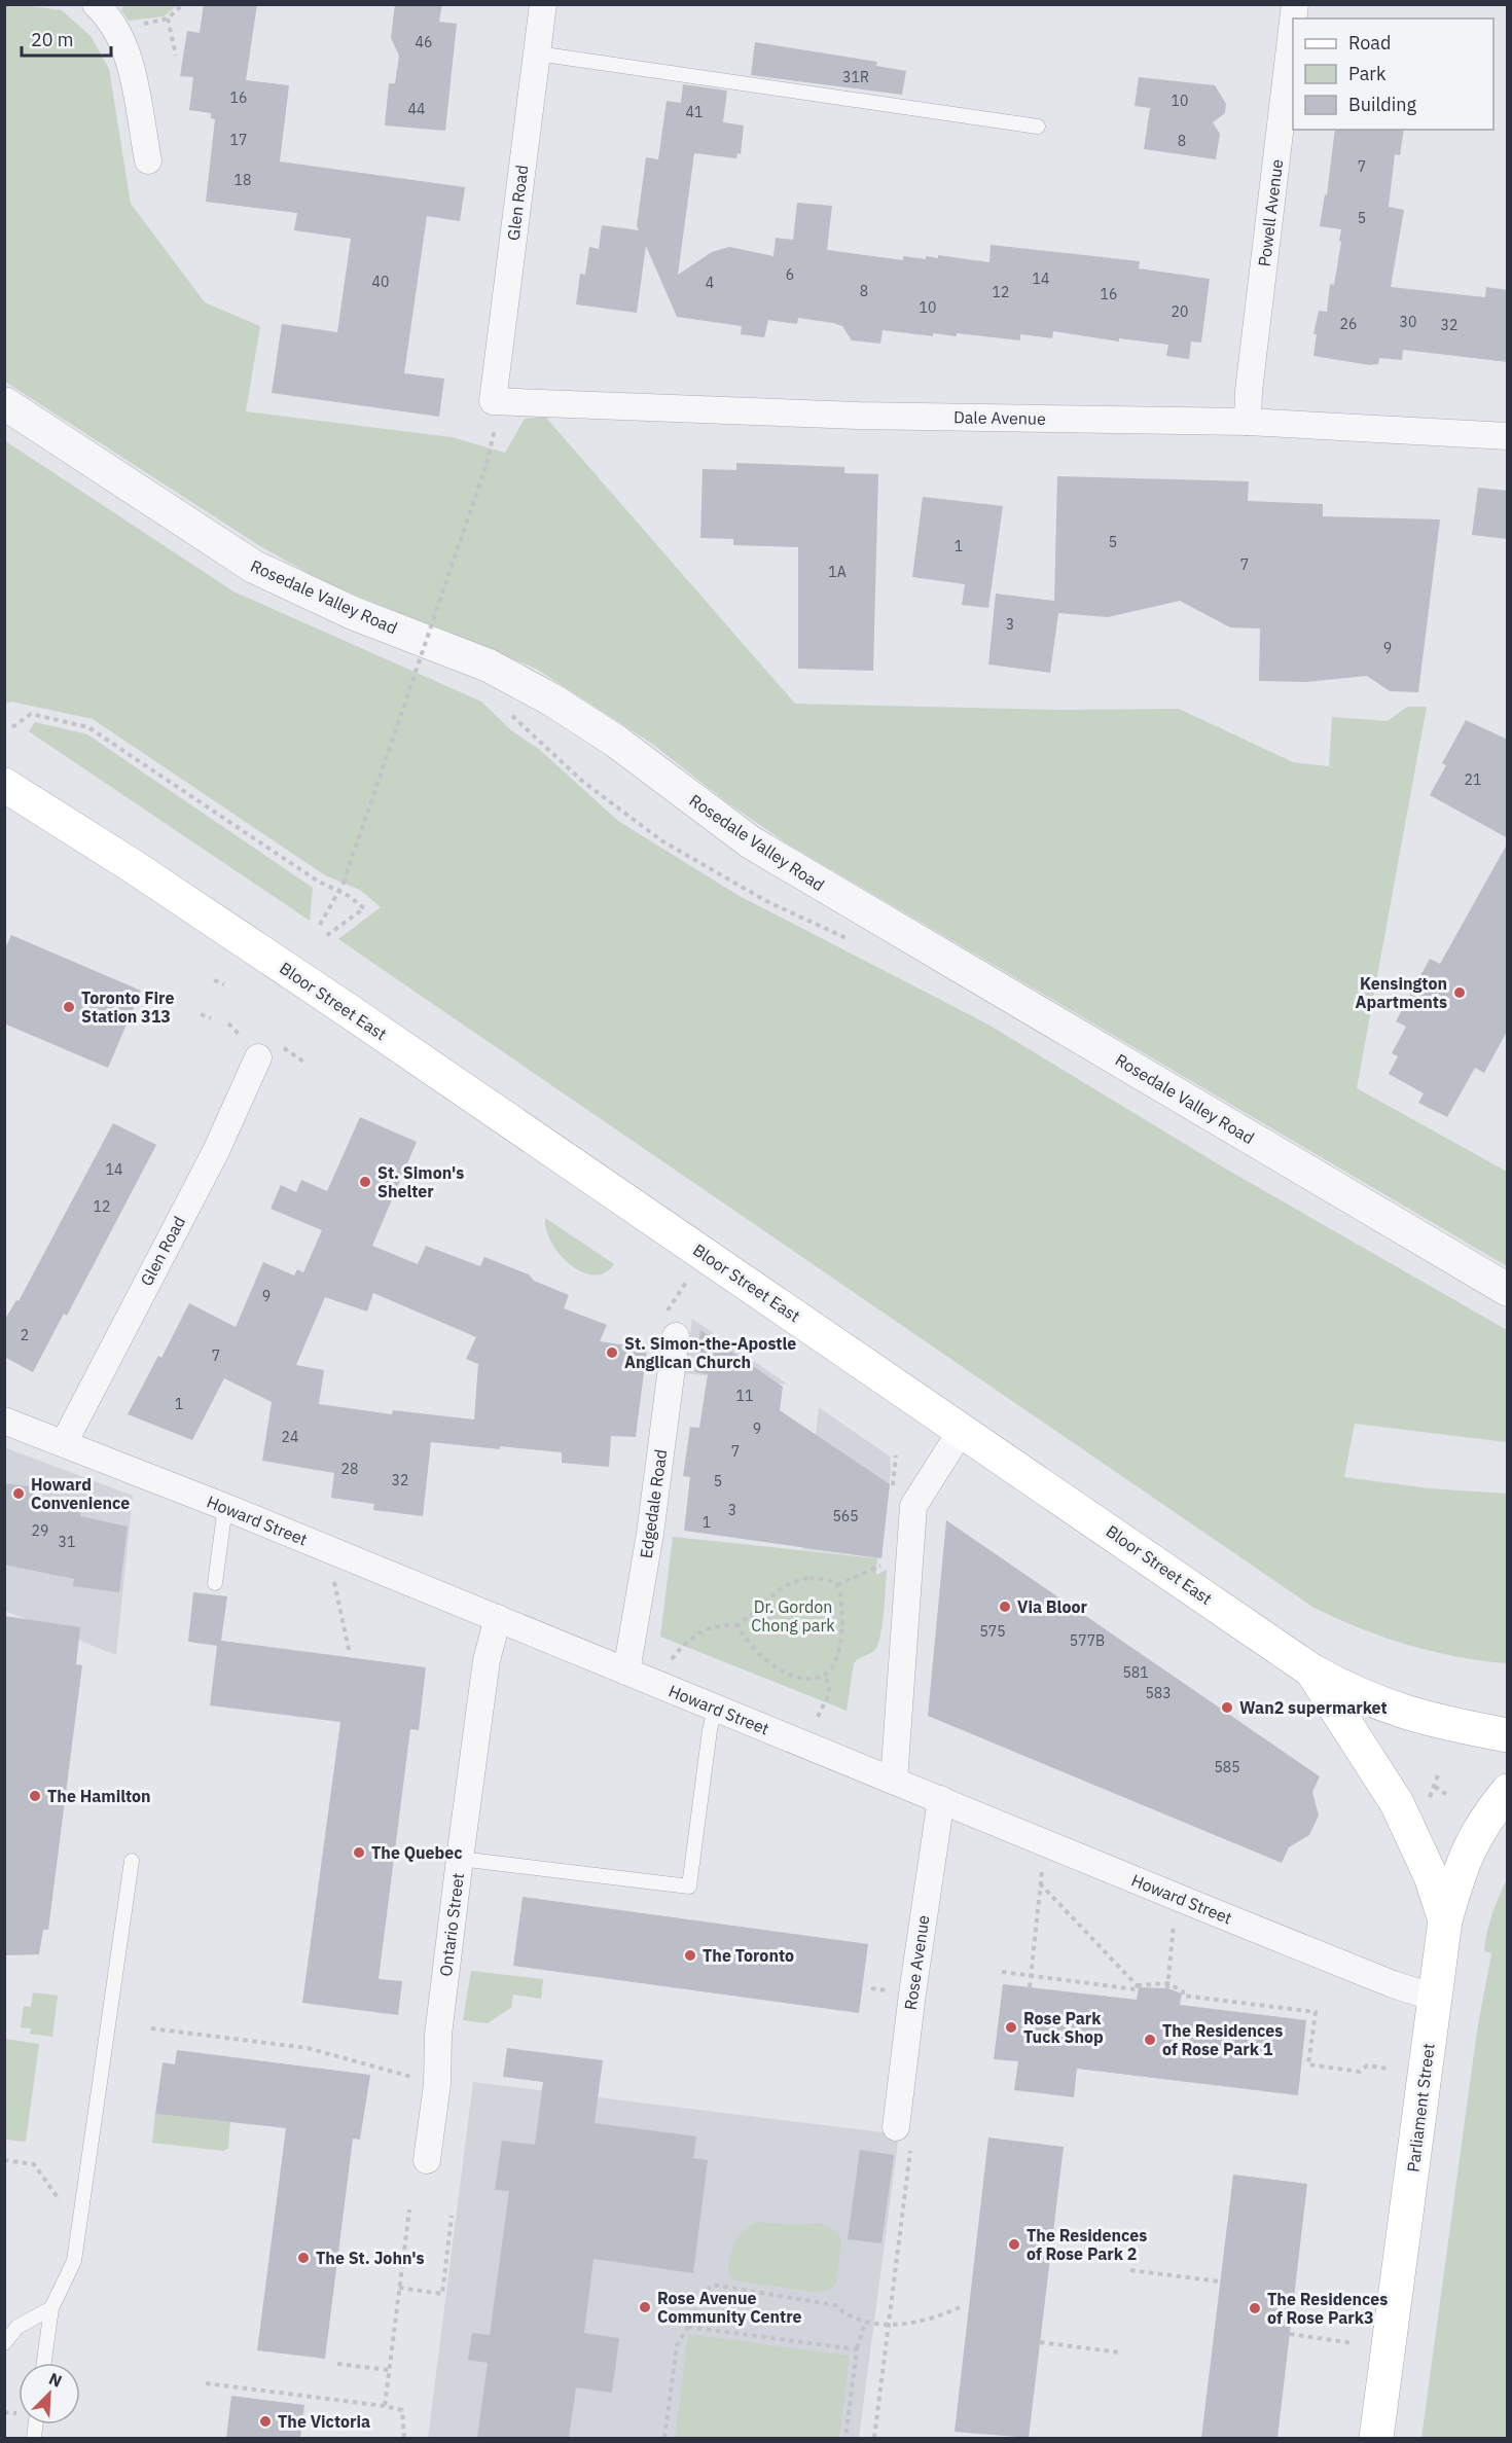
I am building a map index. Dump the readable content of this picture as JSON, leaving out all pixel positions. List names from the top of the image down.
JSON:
{
  "streets": {
    "main road": ["Bloor Street East", "Parliament Street"],
    "street": [
      "Glen Road",
      "Powell Avenue",
      "Dale Avenue",
      "Rosedale Valley Road",
      "Edgedale Road",
      "Howard Street",
      "Ontario Street",
      "Rose Avenue"
    ]
  },
  "crossings": [
    ["Glen Road", "Dale Avenue"],
    ["Glen Road", "Howard Street"],
    ["Powell Avenue", "Dale Avenue"],
    ["Edgedale Road", "Howard Street"],
    ["Howard Street", "Ontario Street"],
    ["Howard Street", "Rose Avenue"],
    ["Howard Street", "Parliament Street"]
  ],
  "parks": ["Dr. Gordon Chong park"],
  "places": [
    "Kensington Apartments",
    "Toronto Fire Station 313",
    "St. Simon's Shelter",
    "St. Simon-the-Apostle Anglican Church",
    "Howard Convenience",
    "Via Bloor",
    "Wan2 supermarket",
    "The Hamilton",
    "The Quebec",
    "The Toronto",
    "Rose Park Tuck Shop",
    "The Residences of Rose Park 1",
    "The Residences of Rose Park 2",
    "The St. John's",
    "Rose Avenue Community Centre",
    "The Residences of Rose Park3",
    "The Victoria"
  ],
  "house_numbers": [
    "46",
    "31R",
    "16",
    "10",
    "44",
    "41",
    "17",
    "8",
    "7",
    "18",
    "5",
    "6",
    "14",
    "40",
    "4",
    "8",
    "12",
    "16",
    "10",
    "20",
    "30",
    "26",
    "32",
    "5",
    "1",
    "7",
    "1A",
    "3",
    "9",
    "21",
    "14",
    "12",
    "9",
    "2",
    "7",
    "11",
    "1",
    "9",
    "24",
    "7",
    "28",
    "32",
    "5",
    "3",
    "565",
    "1",
    "29",
    "31",
    "575",
    "577B",
    "581",
    "583",
    "585"
  ],
  "legend": ["Road", "Park", "Building"],
  "scale_bar": "20 m",
  "north": "top right"
}
